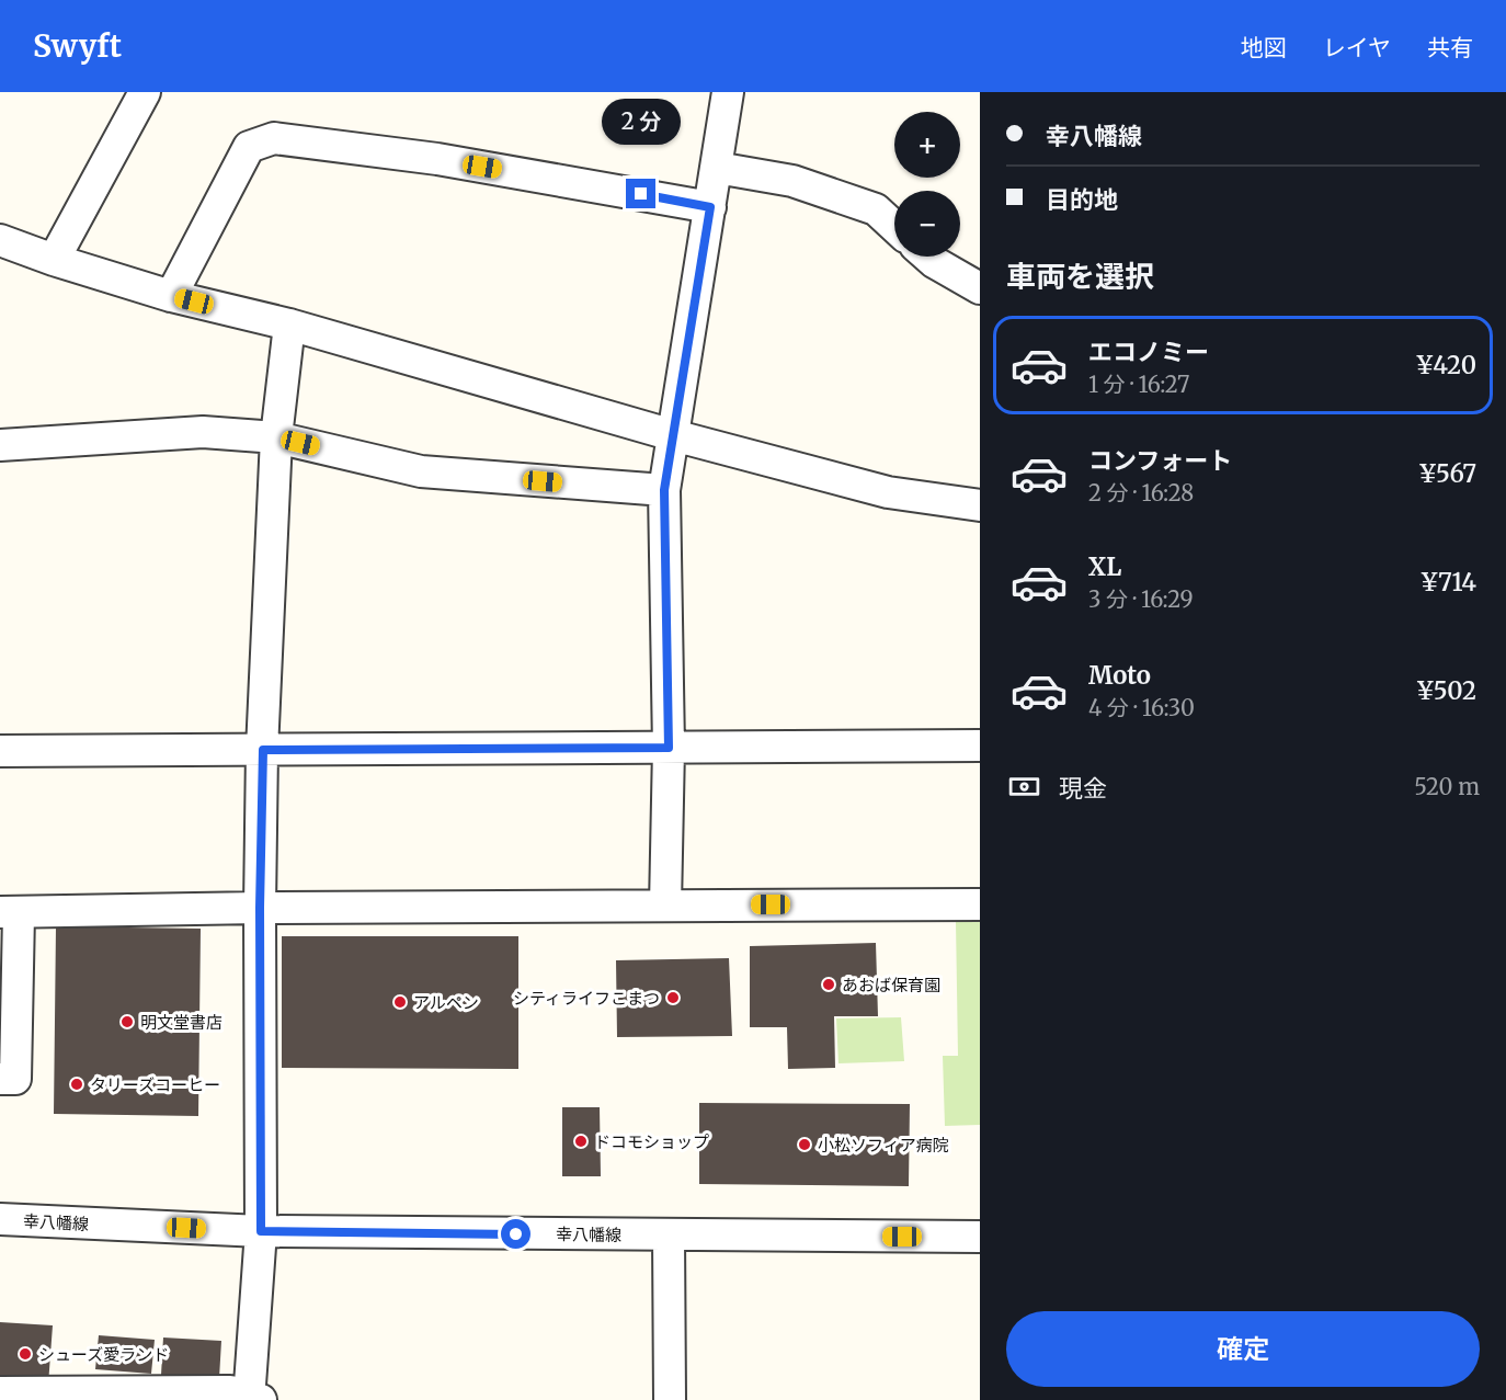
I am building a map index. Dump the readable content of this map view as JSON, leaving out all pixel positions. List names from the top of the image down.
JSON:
{
  "streets": {
    "street": ["幸八幡線"]
  },
  "places": [
    "あおば保育園",
    "シティライフこまつ",
    "アルペン",
    "明文堂書店",
    "タリーズコーヒー",
    "ドコモショップ",
    "小松ソフィア病院",
    "シューズ愛ランド"
  ],
  "page": {
    "header": "Swyft",
    "nav": ["地図", "レイヤ", "共有"],
    "banner": ["幸八幡線", "目的地"],
    "bubble": "2 分",
    "map_buttons": ["+", "−"],
    "heading": "車両を選択",
    "list": [
      {
        "name": "エコノミー",
        "note": "1 分 · 16:27",
        "value": "¥420"
      },
      {
        "name": "コンフォート",
        "note": "2 分 · 16:28",
        "value": "¥567"
      },
      {
        "name": "XL",
        "note": "3 分 · 16:29",
        "value": "¥714"
      },
      {
        "name": "Moto",
        "note": "4 分 · 16:30",
        "value": "¥502"
      }
    ],
    "pay": ["現金", "520 m"],
    "buttons": "確定"
  }
}
